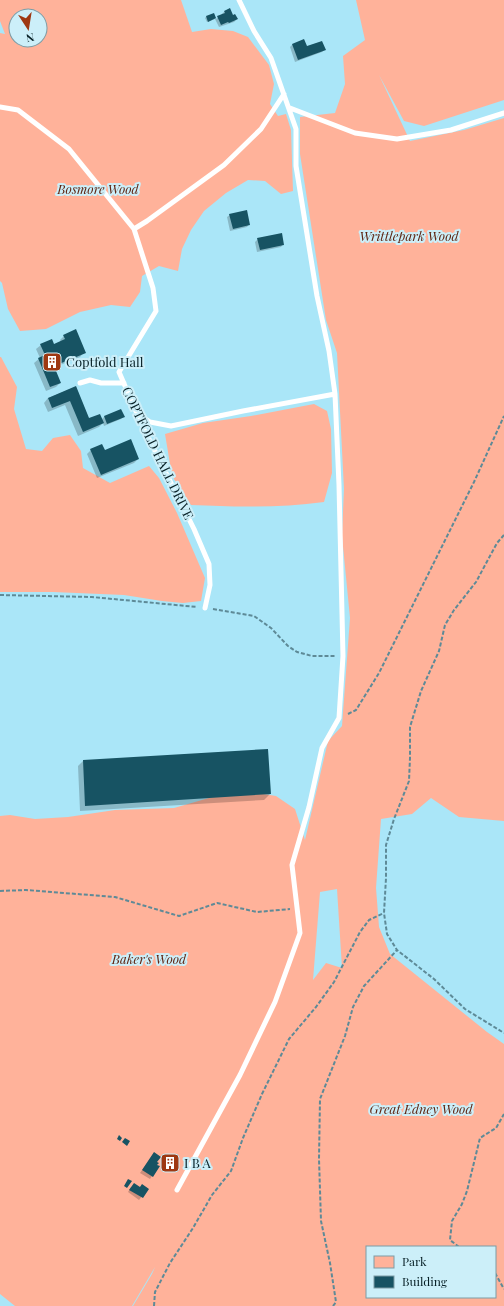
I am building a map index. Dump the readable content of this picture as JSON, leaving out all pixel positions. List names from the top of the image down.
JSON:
{
  "streets": {
    "lane": ["COPTFOLD HALL DRIVE"]
  },
  "parks": [
    "Bosmore Wood",
    "Writtlepark Wood",
    "Baker's Wood",
    "Great Edney Wood"
  ],
  "places": {
    "building": ["Coptfold Hall", "I B A"]
  },
  "legend": ["Park", "Building"],
  "north": "bottom"
}
